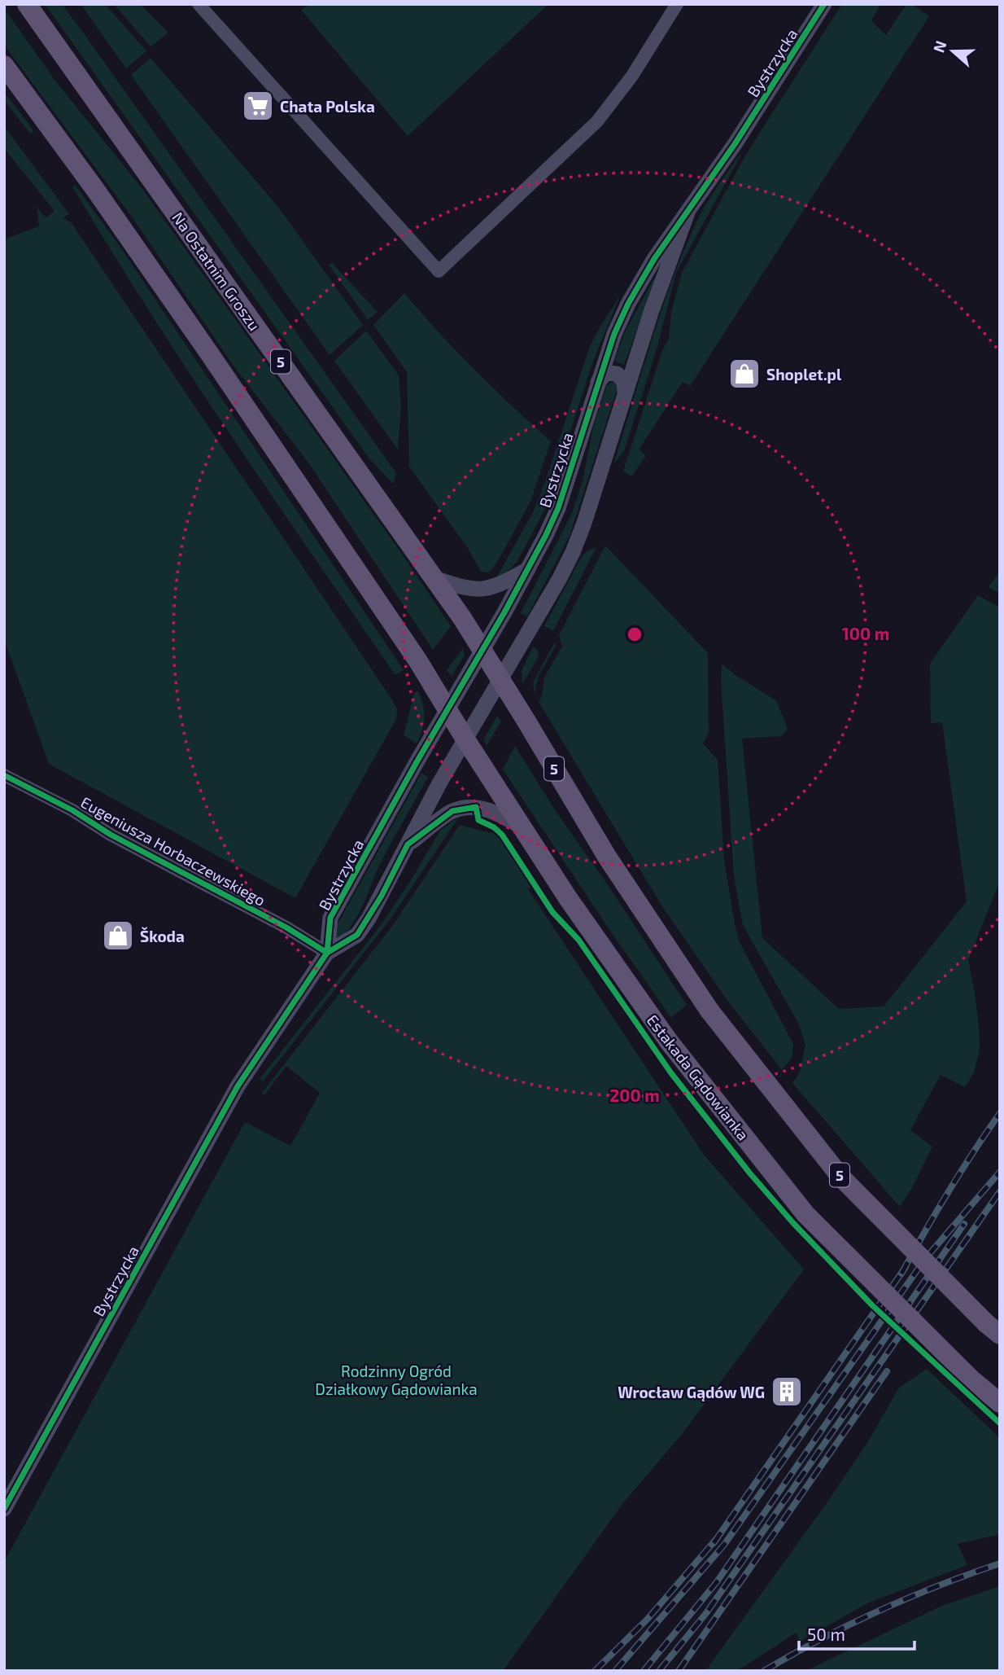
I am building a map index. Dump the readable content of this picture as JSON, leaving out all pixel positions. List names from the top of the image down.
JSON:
{
  "streets": {
    "main road": ["Na Ostatnim Groszu", "5", "Estakada Gądowianka"],
    "street": ["Bystrzycka", "Eugeniusza Horbaczewskiego"]
  },
  "crossings": [
    ["Bystrzycka", "Na Ostatnim Groszu"],
    ["Bystrzycka", "5"],
    ["Bystrzycka", "Eugeniusza Horbaczewskiego"],
    ["Bystrzycka", "Estakada Gądowianka"],
    ["Na Ostatnim Groszu", "5"]
  ],
  "parks": ["Rodzinny Ogród Działkowy Gądowianka"],
  "places": {
    "supermarket": ["Chata Polska"],
    "shop": ["Shoplet.pl", "Škoda"],
    "building": ["Wrocław Gądów WG"]
  },
  "scale_bar": "50 m",
  "north": "left",
  "rings": ["100 m", "200 m"]
}
